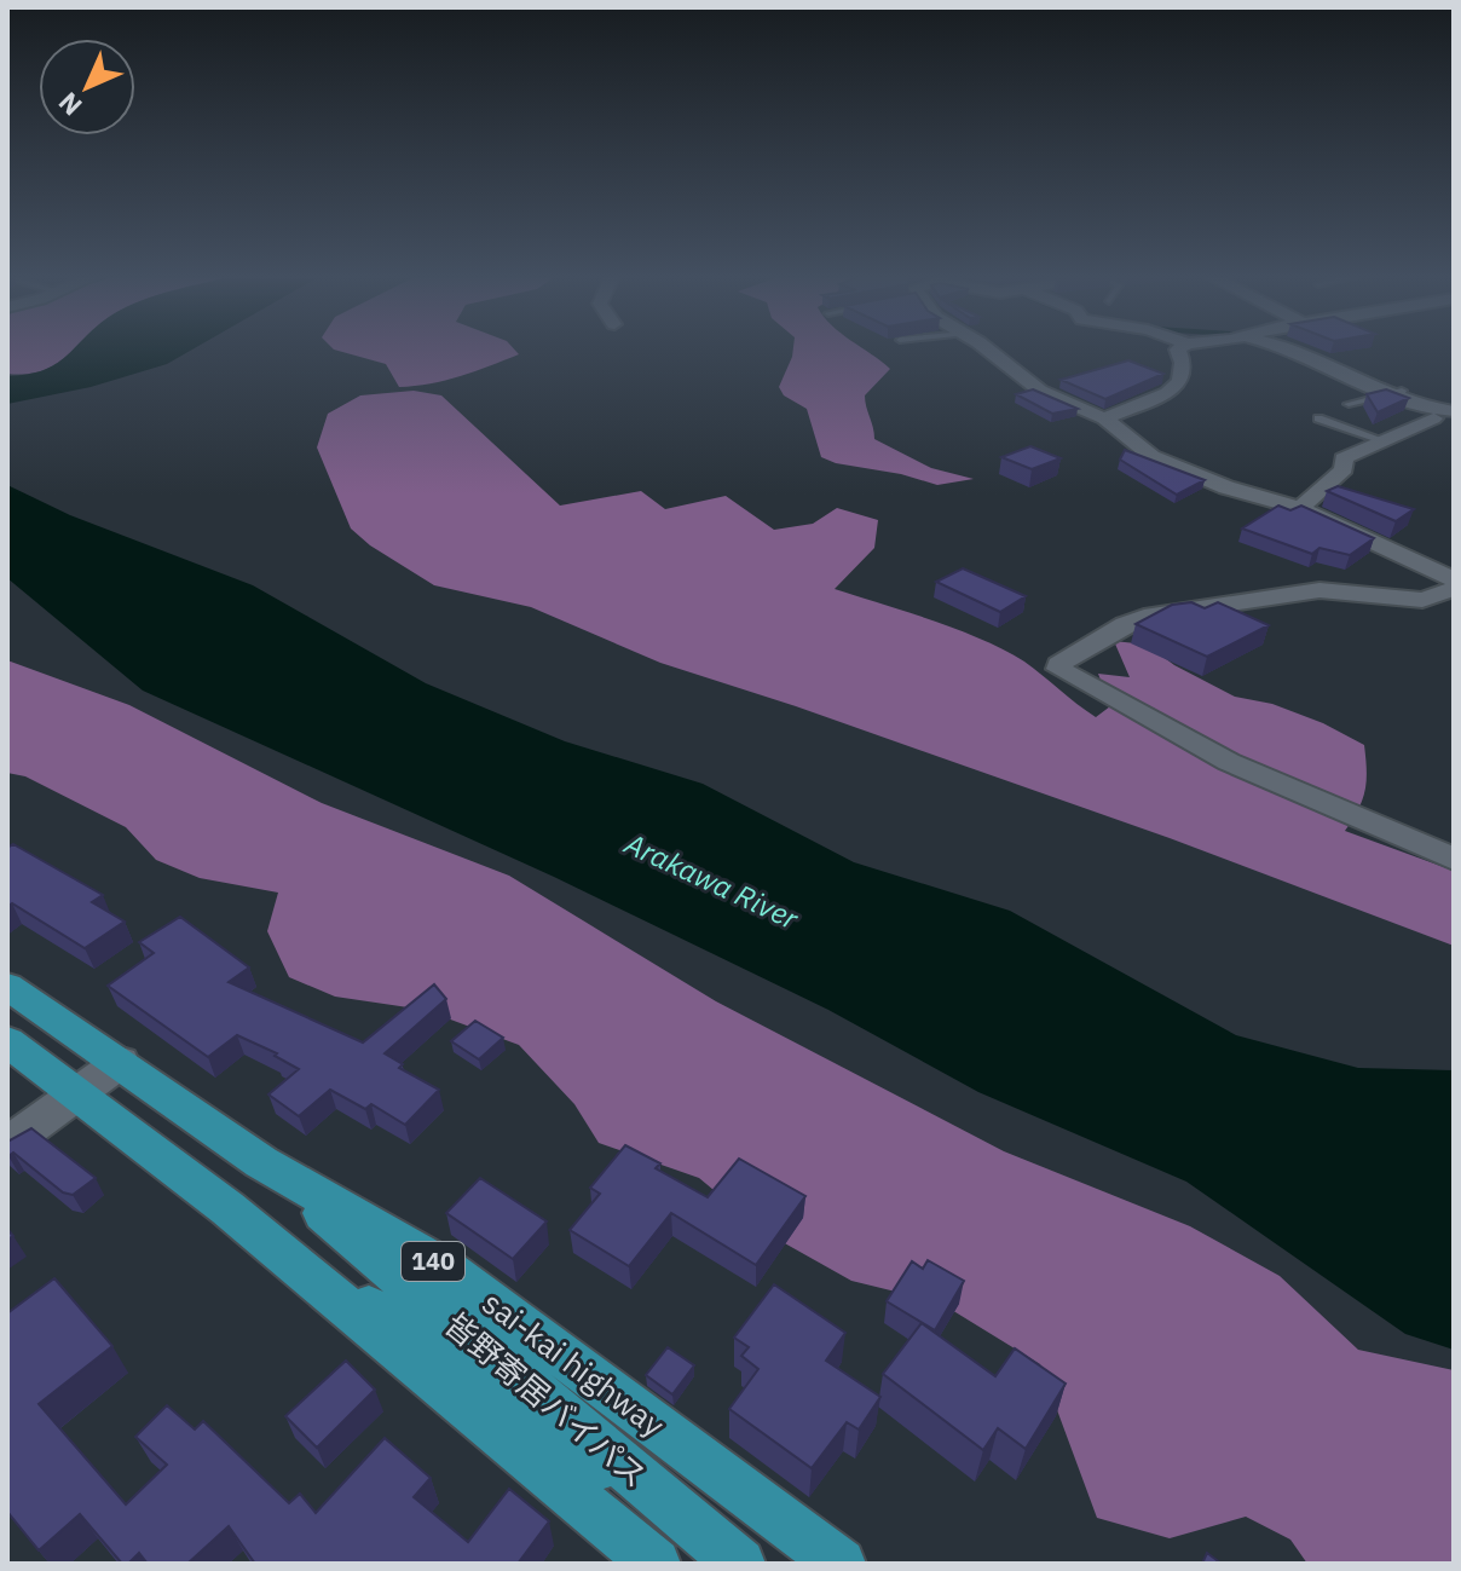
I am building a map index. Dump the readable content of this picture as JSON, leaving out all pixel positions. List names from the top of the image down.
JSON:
{
  "streets": {
    "highway": ["140", "sai-kai highway", "皆野寄居バイパス"]
  },
  "crossings": [
    ["140", "皆野寄居バイパス"],
    ["sai-kai highway", "皆野寄居バイパス"]
  ],
  "water": ["Arakawa River"],
  "north": "bottom left"
}
